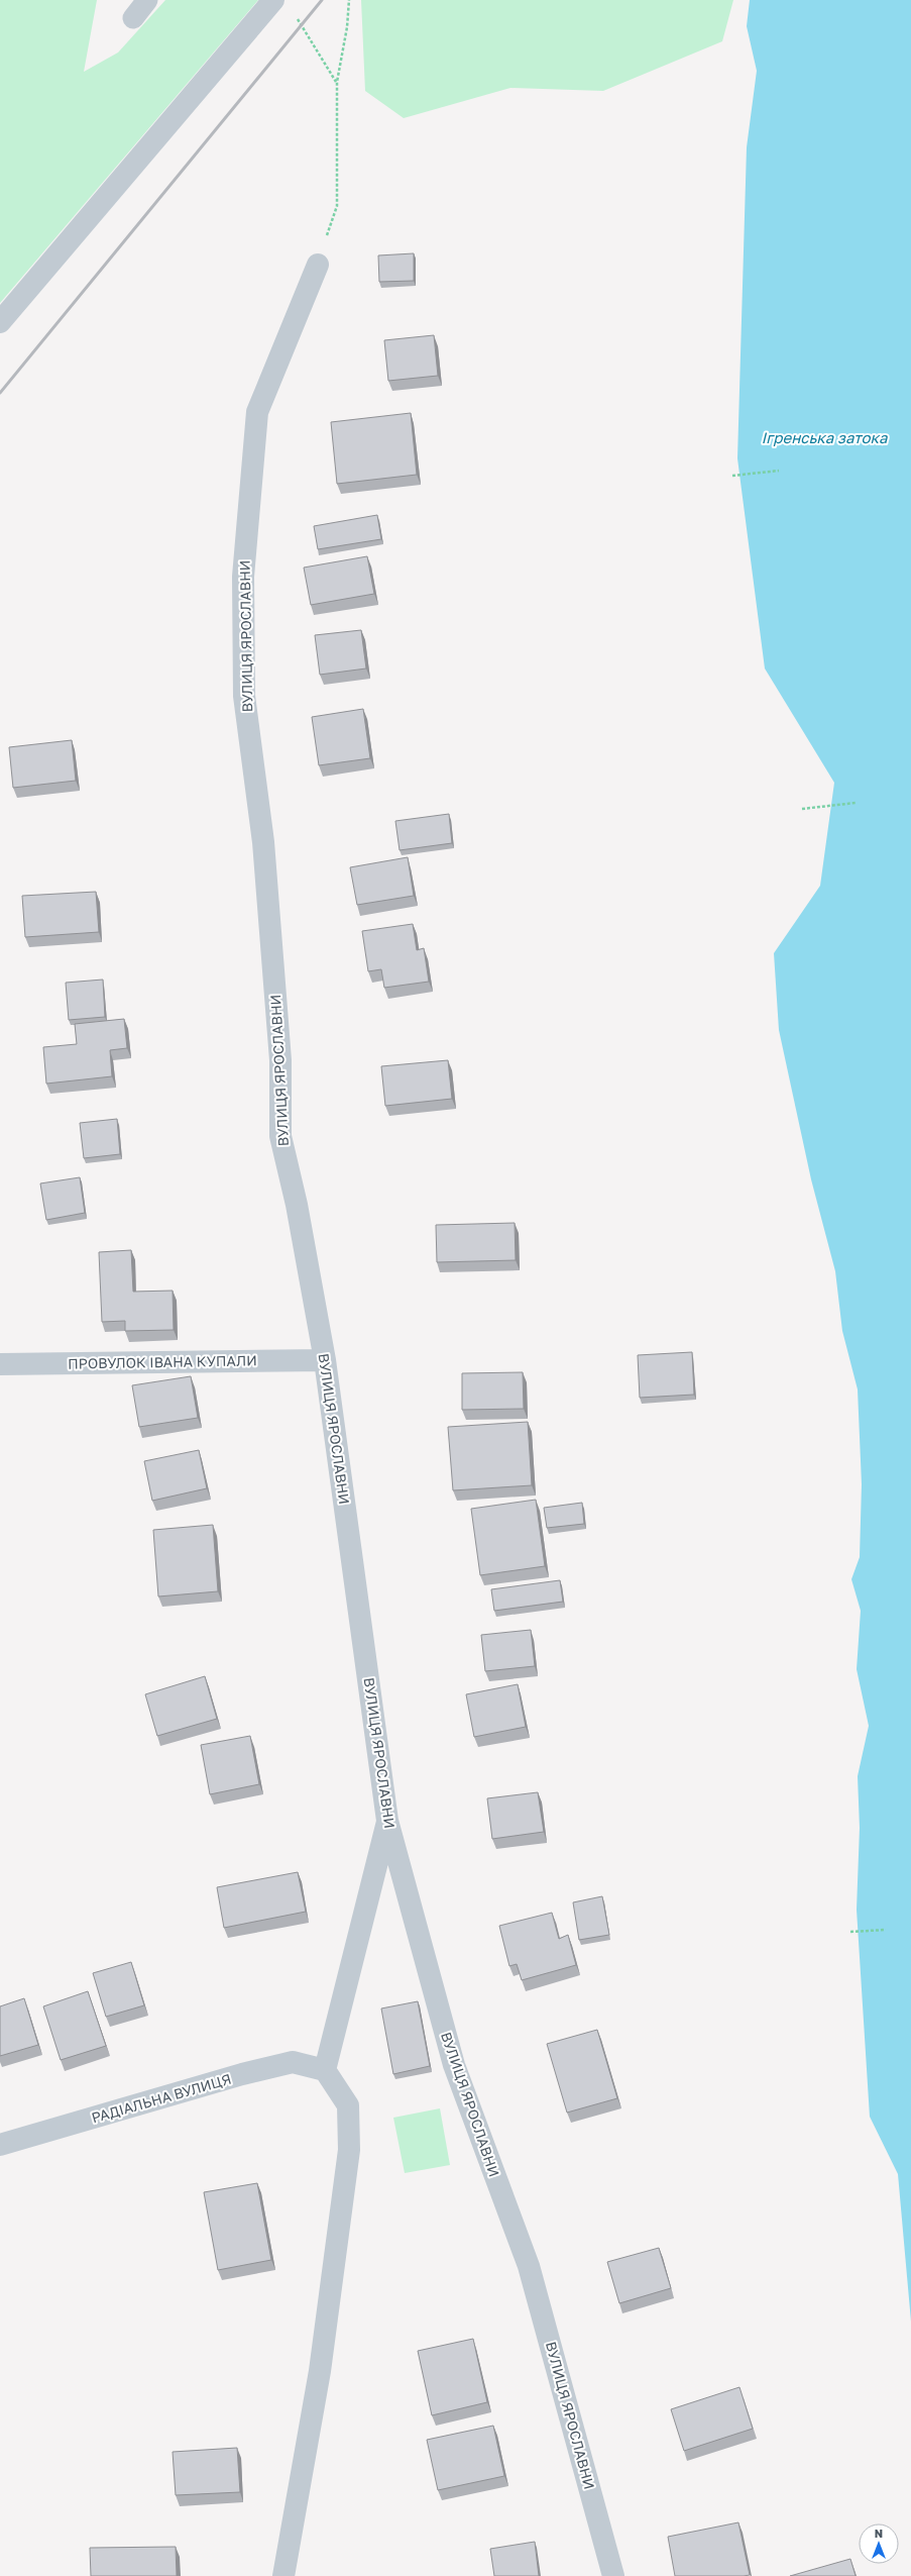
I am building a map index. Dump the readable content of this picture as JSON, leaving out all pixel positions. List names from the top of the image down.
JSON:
{
  "streets": {
    "street": ["ВУЛИЦЯ ЯРОСЛАВНИ", "ПРОВУЛОК ІВАНА КУПАЛИ", "РАДІАЛЬНА ВУЛИЦЯ"]
  },
  "crossings": [
    ["ВУЛИЦЯ ЯРОСЛАВНИ", "ПРОВУЛОК ІВАНА КУПАЛИ"]
  ],
  "water": ["Ігренська затока"],
  "north": "top"
}
